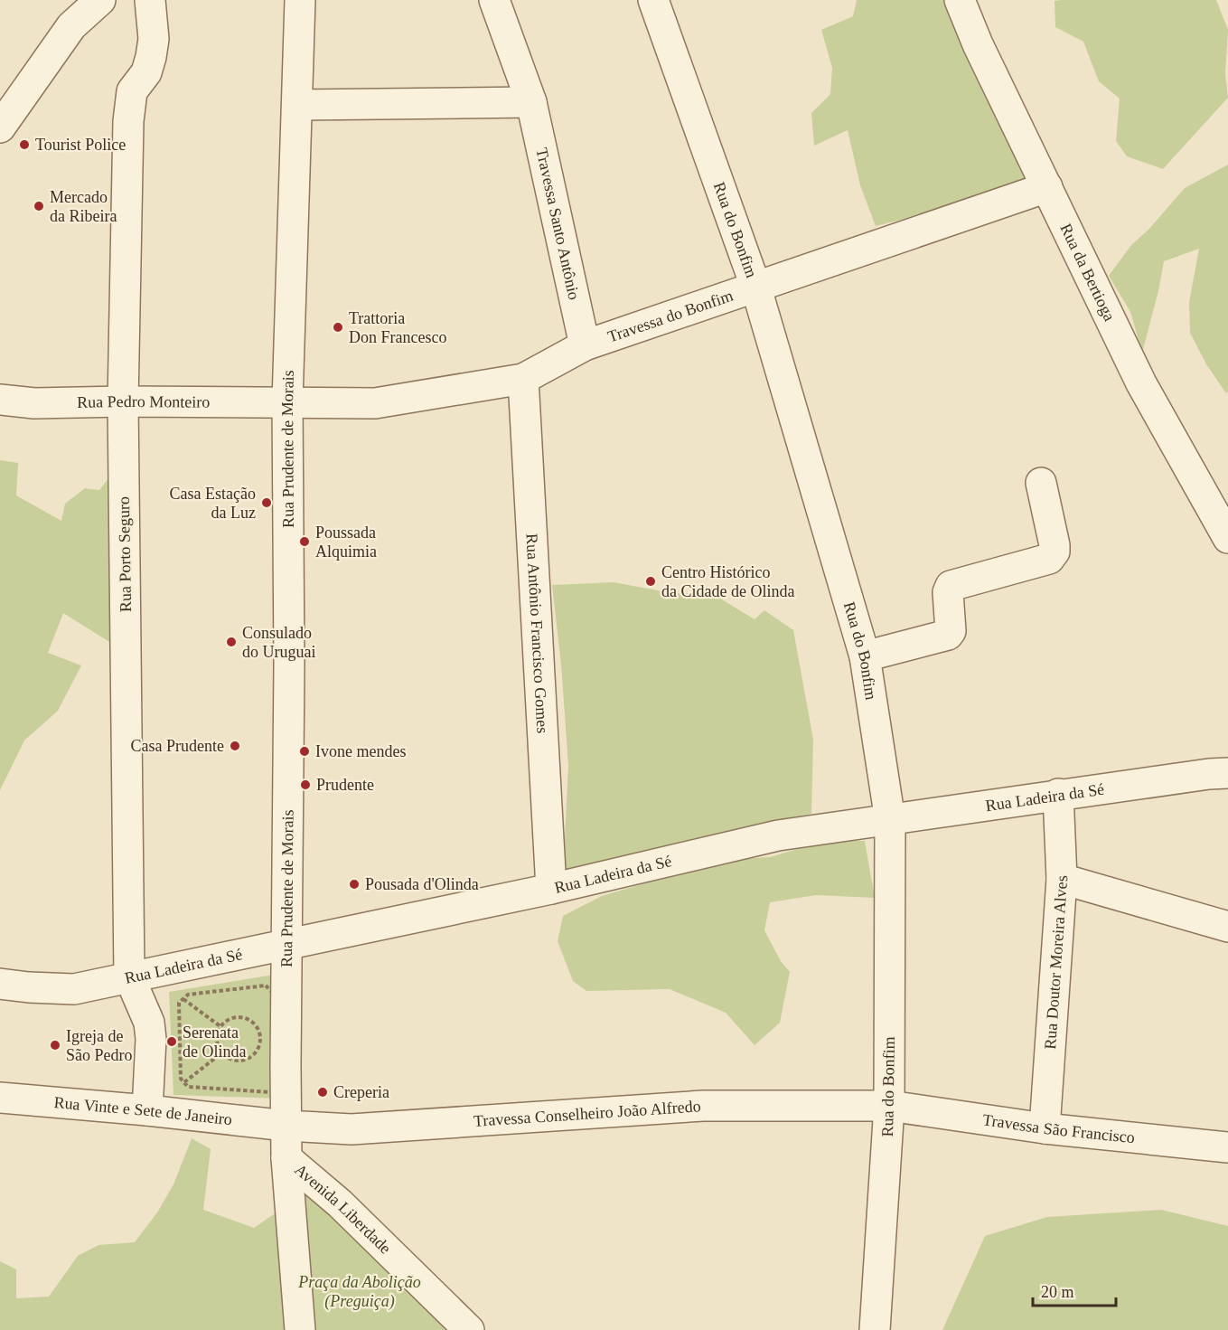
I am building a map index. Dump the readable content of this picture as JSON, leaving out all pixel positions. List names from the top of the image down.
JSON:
{
  "streets": {
    "street": [
      "Travessa Santo Antônio",
      "Rua do Bonfim",
      "Rua da Bertioga",
      "Travessa do Bonfim",
      "Rua Pedro Monteiro",
      "Rua Prudente de Morais",
      "Rua Porto Seguro",
      "Rua Antônio Francisco Gomes",
      "Rua Ladeira da Sé",
      "Rua Doutor Moreira Alves",
      "Rua Vinte e Sete de Janeiro",
      "Travessa Conselheiro João Alfredo",
      "Travessa São Francisco",
      "Avenida Liberdade"
    ]
  },
  "crossings": [
    ["Travessa Santo Antônio", "Travessa do Bonfim"],
    ["Rua do Bonfim", "Travessa do Bonfim"],
    ["Rua do Bonfim", "Rua Ladeira da Sé"],
    ["Rua do Bonfim", "Travessa Conselheiro João Alfredo"],
    ["Rua do Bonfim", "Travessa São Francisco"],
    ["Rua da Bertioga", "Travessa do Bonfim"],
    ["Travessa do Bonfim", "Rua Pedro Monteiro"],
    ["Travessa do Bonfim", "Rua Prudente de Morais"],
    ["Travessa do Bonfim", "Rua Antônio Francisco Gomes"],
    ["Rua Pedro Monteiro", "Rua Prudente de Morais"],
    ["Rua Pedro Monteiro", "Rua Porto Seguro"],
    ["Rua Prudente de Morais", "Rua Ladeira da Sé"],
    ["Rua Prudente de Morais", "Rua Vinte e Sete de Janeiro"],
    ["Rua Prudente de Morais", "Travessa Conselheiro João Alfredo"],
    ["Rua Prudente de Morais", "Avenida Liberdade"],
    ["Rua Porto Seguro", "Rua Ladeira da Sé"],
    ["Rua Porto Seguro", "Rua Vinte e Sete de Janeiro"],
    ["Rua Antônio Francisco Gomes", "Rua Ladeira da Sé"],
    ["Rua Ladeira da Sé", "Rua Doutor Moreira Alves"],
    ["Rua Doutor Moreira Alves", "Travessa São Francisco"],
    ["Rua Vinte e Sete de Janeiro", "Travessa Conselheiro João Alfredo"],
    ["Travessa Conselheiro João Alfredo", "Travessa São Francisco"]
  ],
  "parks": ["Praça da Abolição (Preguiça)"],
  "places": [
    "Tourist Police",
    "Mercado da Ribeira",
    "Trattoria Don Francesco",
    "Casa Estação da Luz",
    "Poussada Alquimia",
    "Centro Histórico da Cidade de Olinda",
    "Consulado do Uruguai",
    "Casa Prudente",
    "Ivone mendes",
    "Prudente",
    "Pousada d'Olinda",
    "Serenata de Olinda",
    "Igreja de São Pedro",
    "Creperia"
  ],
  "scale_bar": "20 m"
}
